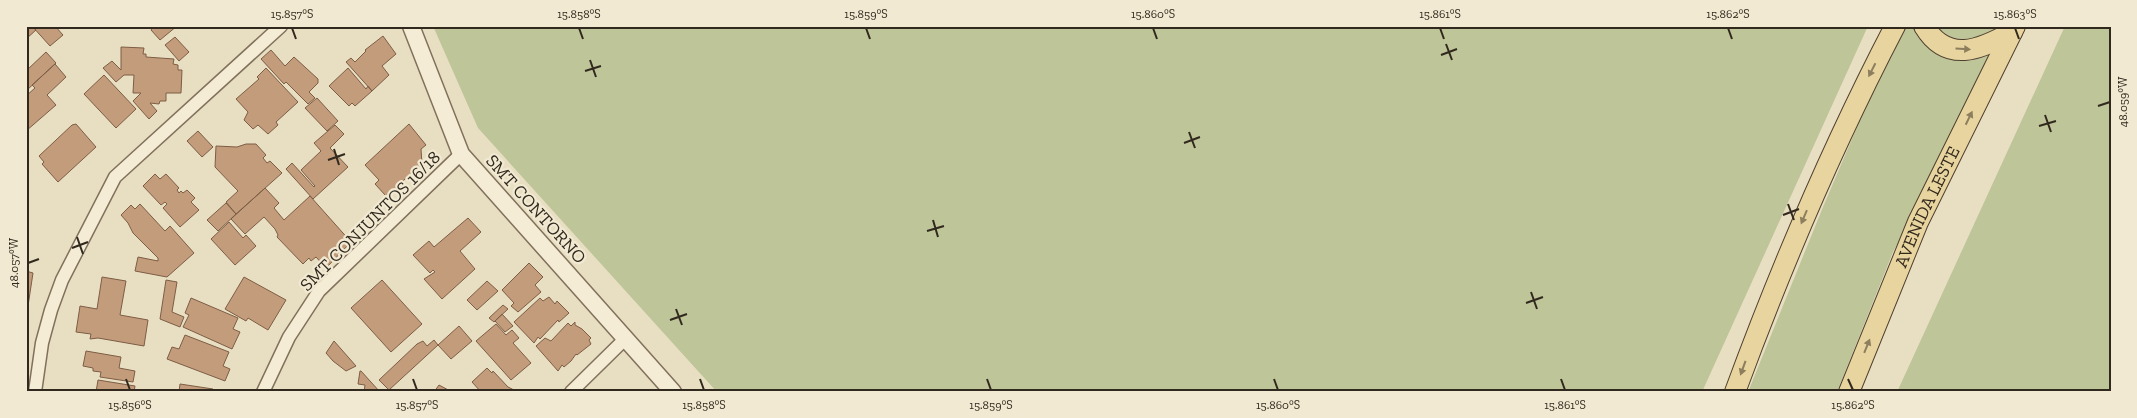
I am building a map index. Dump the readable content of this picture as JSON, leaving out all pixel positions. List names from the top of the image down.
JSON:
{
  "streets": {
    "main road": ["AVENIDA LESTE"],
    "street": ["SMT CONTORNO", "SMT CONJUNTOS 16/18"]
  },
  "crossings": [
    ["SMT CONTORNO", "SMT CONJUNTOS 16/18"]
  ],
  "coordinates": [
    "15.857°S",
    "15.858°S",
    "15.859°S",
    "15.860°S",
    "15.861°S",
    "15.862°S",
    "15.863°S",
    "48.059°W",
    "48.057°W",
    "15.856°S"
  ]
}
